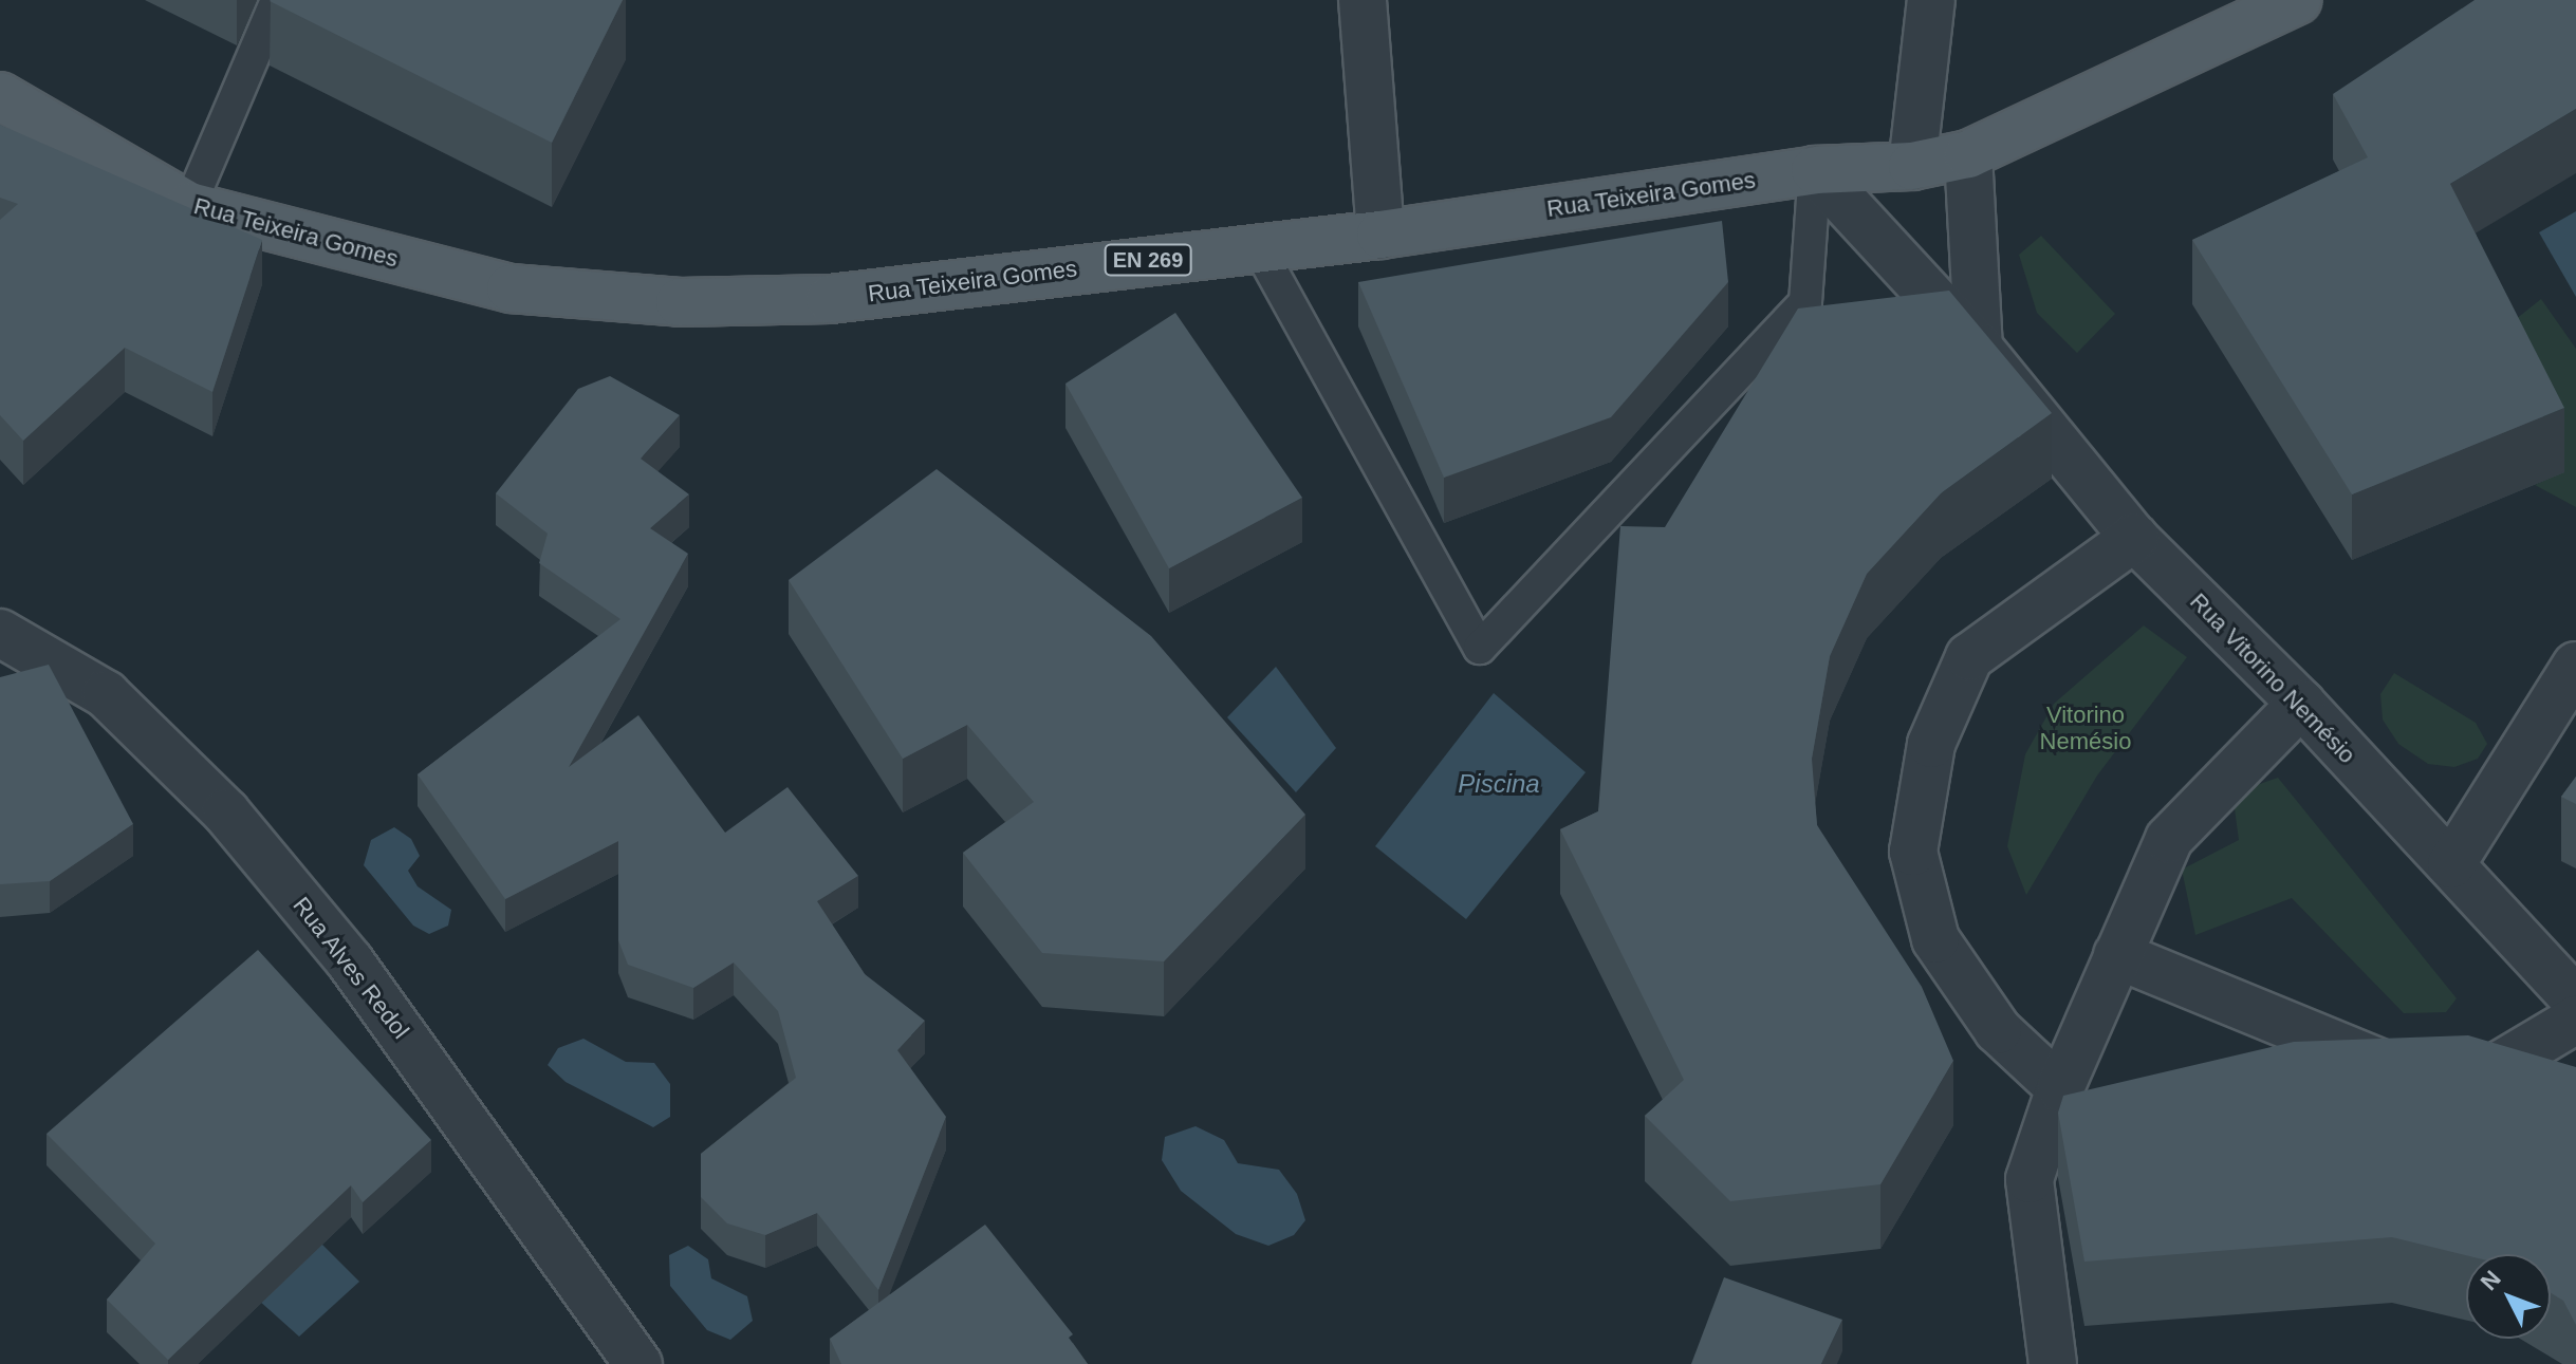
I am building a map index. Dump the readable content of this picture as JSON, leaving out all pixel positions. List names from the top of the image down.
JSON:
{
  "streets": {
    "main road": ["Rua Teixeira Gomes", "EN 269"],
    "street": ["Rua Vitorino Nemésio", "Rua Alves Redol"]
  },
  "crossings": [
    ["Rua Teixeira Gomes", "Rua Vitorino Nemésio"]
  ],
  "water": ["Piscina"],
  "parks": ["Vitorino Nemésio"],
  "north": "top left"
}
